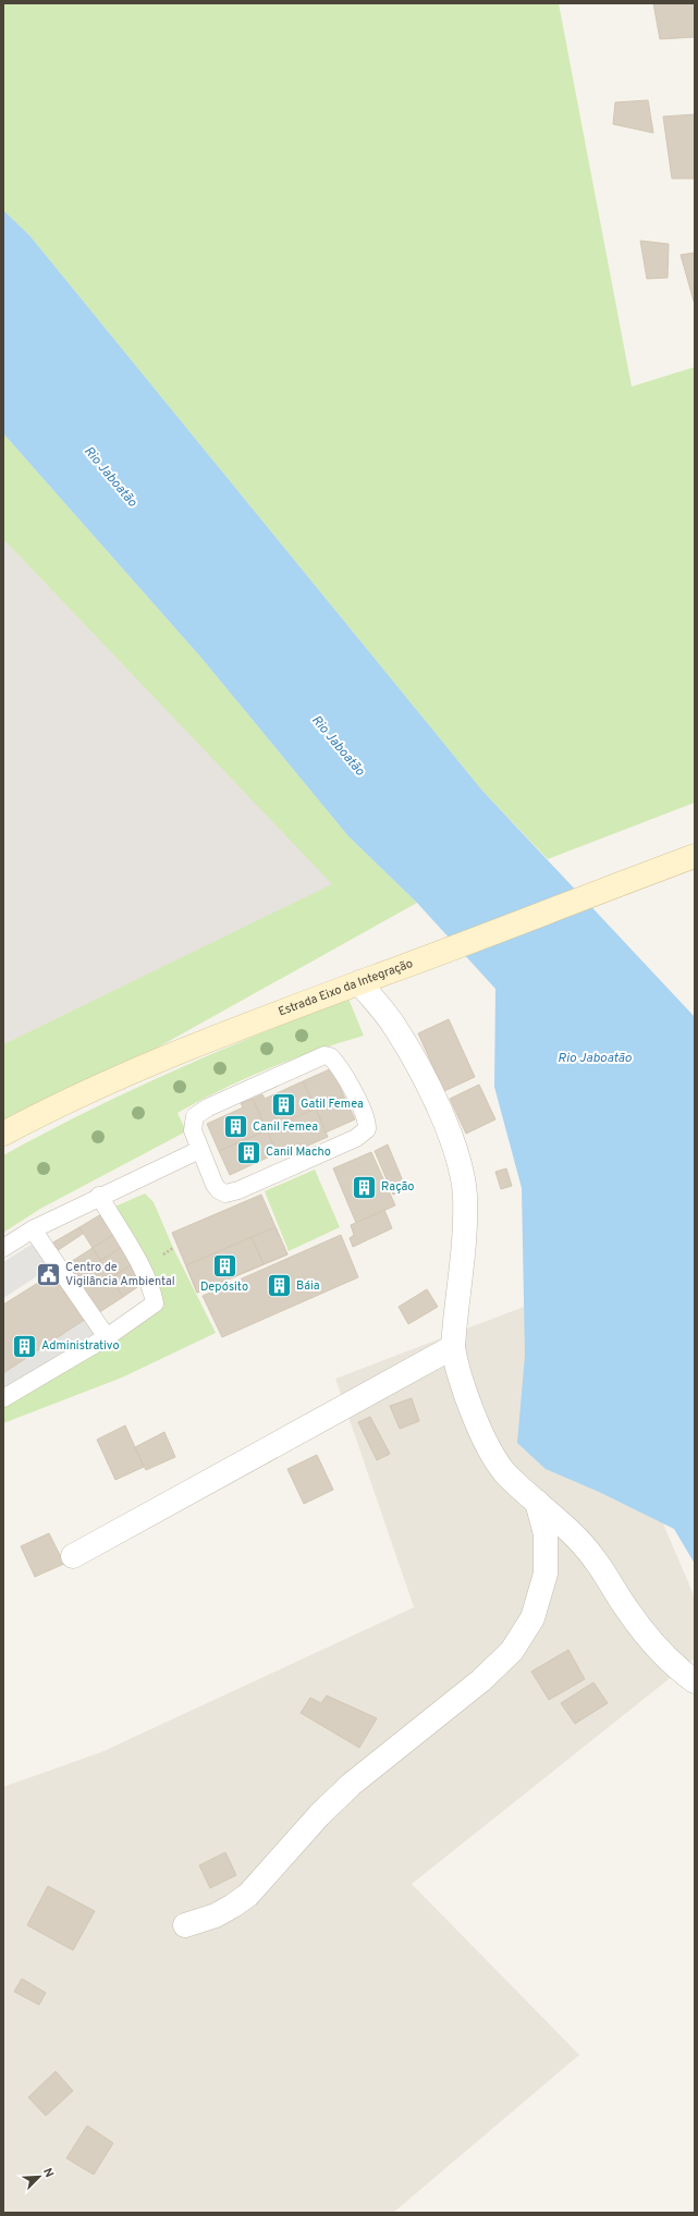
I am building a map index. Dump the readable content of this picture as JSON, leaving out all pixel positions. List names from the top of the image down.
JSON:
{
  "streets": {
    "main road": ["Estrada Eixo da Integração"]
  },
  "water": ["Rio Jaboatão"],
  "places": {
    "building": [
      "Gatil Femea",
      "Canil Femea",
      "Canil Macho",
      "Ração",
      "Depósito",
      "Báia",
      "Administrativo"
    ],
    "public building": ["Centro de Vigilância Ambiental"]
  },
  "north": "top right"
}
